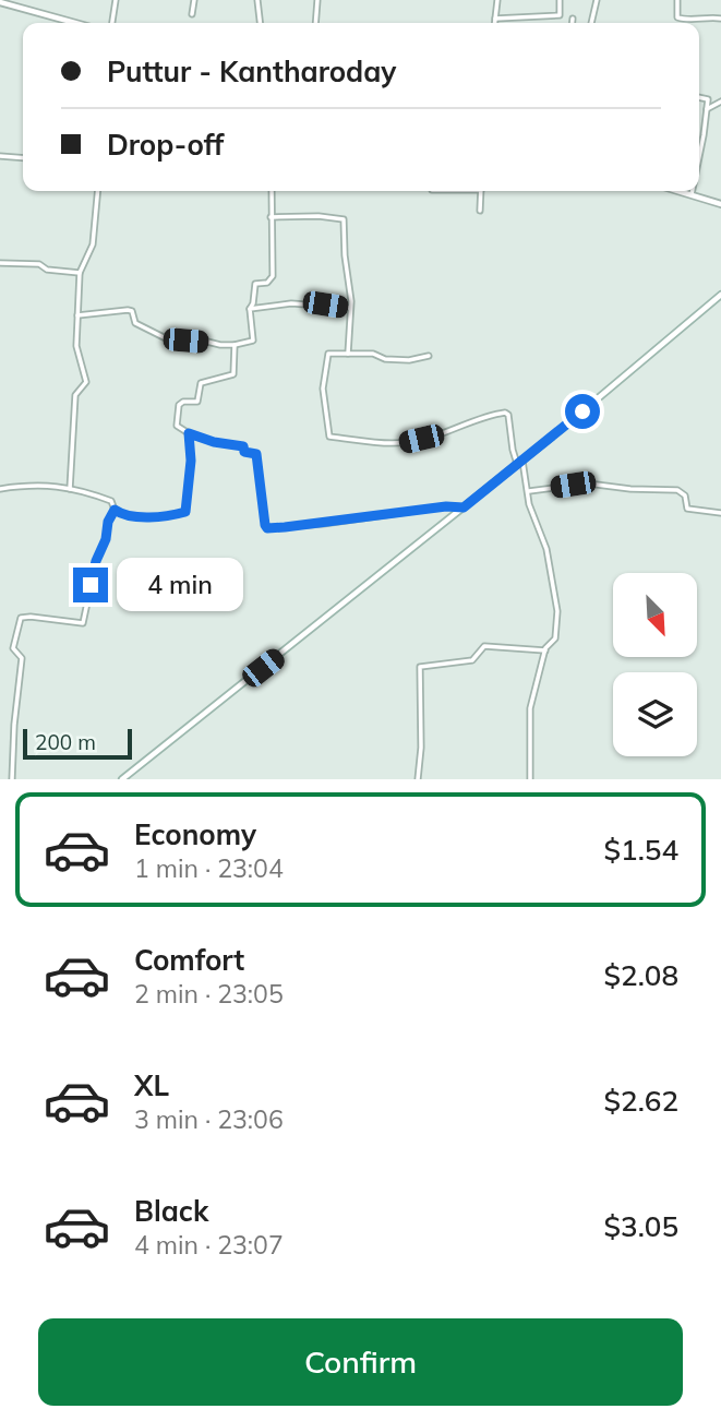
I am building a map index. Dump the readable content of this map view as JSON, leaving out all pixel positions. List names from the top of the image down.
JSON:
{
  "scale_bar": "200 m",
  "north": "bottom right",
  "page": {
    "banner": ["Puttur - Kantharoday", "Drop-off"],
    "bubble": "4 min",
    "scale": "200 m",
    "list": [
      {
        "name": "Economy",
        "note": "1 min · 23:04",
        "value": "$1.54"
      },
      {
        "name": "Comfort",
        "note": "2 min · 23:05",
        "value": "$2.08"
      },
      {
        "name": "XL",
        "note": "3 min · 23:06",
        "value": "$2.62"
      },
      {
        "name": "Black",
        "note": "4 min · 23:07",
        "value": "$3.05"
      }
    ],
    "buttons": "Confirm"
  }
}
